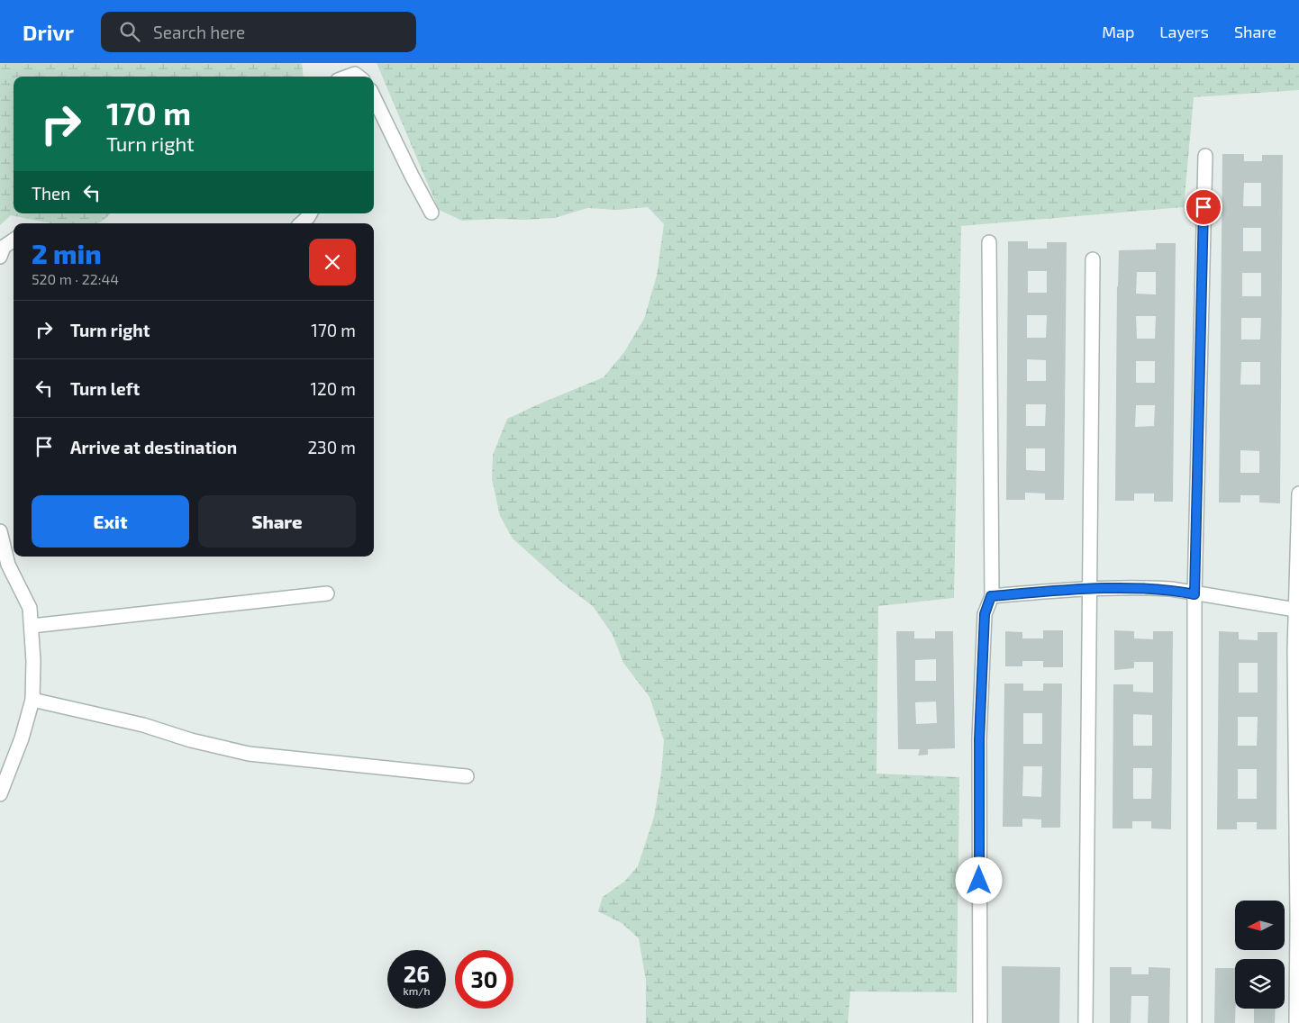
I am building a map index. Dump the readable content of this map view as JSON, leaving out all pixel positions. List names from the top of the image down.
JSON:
{
  "north": "left",
  "page": {
    "header": "Drivr",
    "search": "Search here",
    "nav": ["Map", "Layers", "Share"],
    "turn": ["170 m", "Turn right"],
    "then": "Then",
    "heading": ["2 min", "520 m · 22:44"],
    "list": [
      {
        "name": "Turn right",
        "value": "170 m"
      },
      {
        "name": "Turn left",
        "value": "120 m"
      },
      {
        "name": "Arrive at destination",
        "value": "230 m"
      }
    ],
    "buttons": ["Exit", "Share"],
    "speed": "26 km/h",
    "limit": "30"
  }
}
